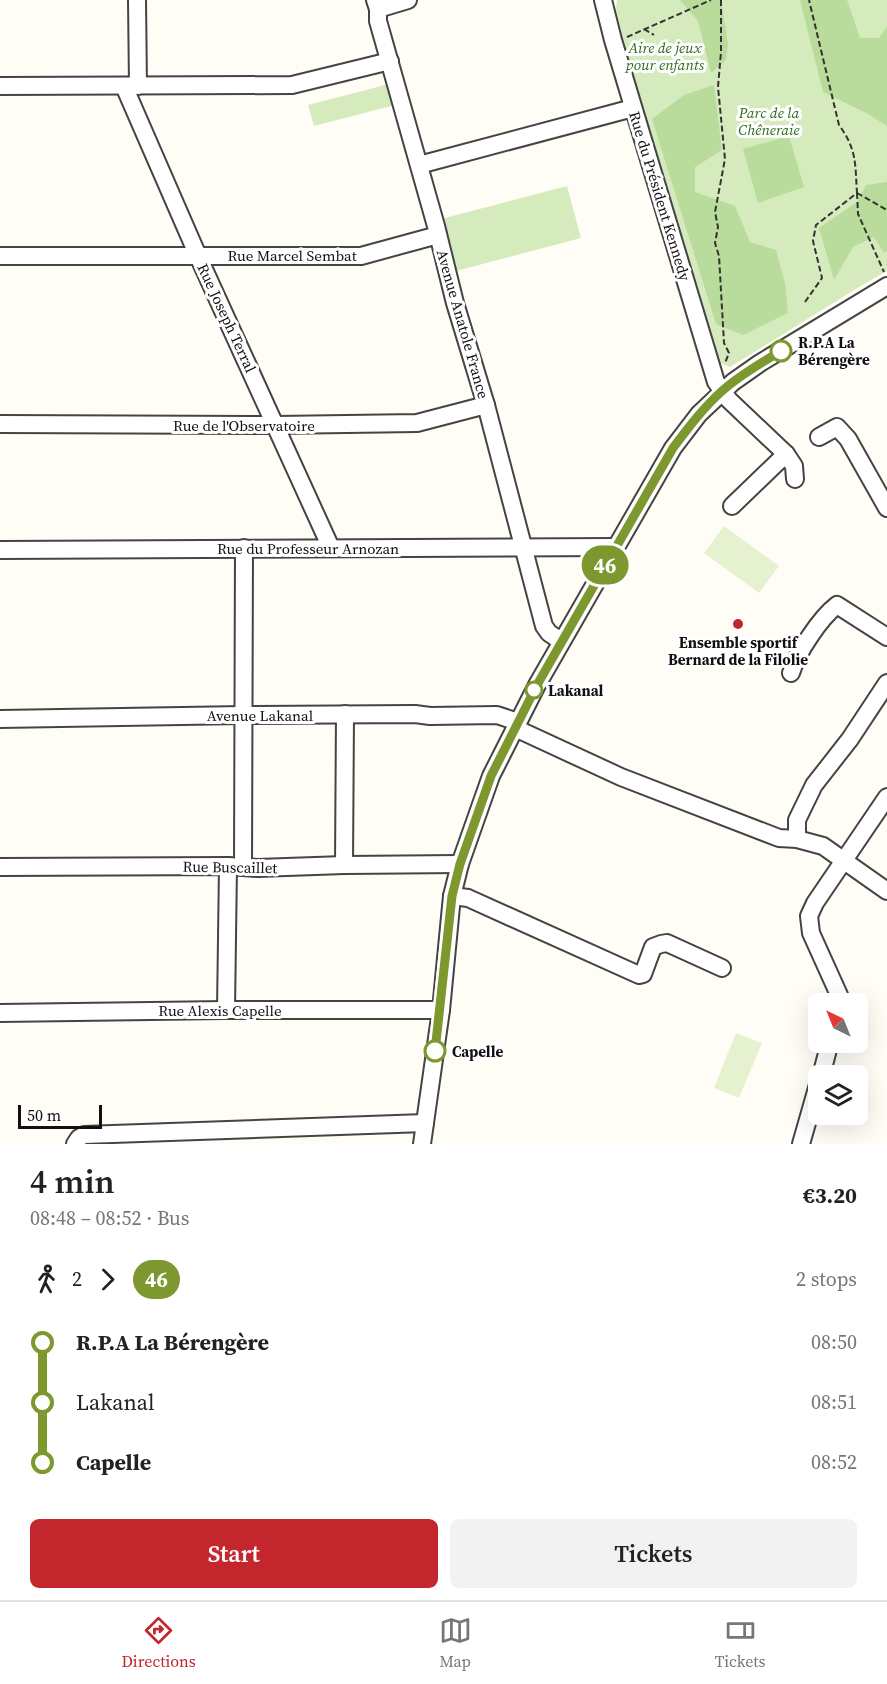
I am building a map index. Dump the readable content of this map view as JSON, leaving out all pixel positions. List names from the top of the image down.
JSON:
{
  "streets": {
    "street": [
      "Rue du Président Kennedy",
      "Rue Marcel Sembat",
      "Rue Joseph Terral",
      "Avenue Anatole France",
      "Rue de l'Observatoire",
      "Rue du Professeur Arnozan",
      "Avenue Lakanal",
      "Rue Buscaillet",
      "Rue Alexis Capelle"
    ]
  },
  "crossings": [
    ["Rue Marcel Sembat", "Rue Joseph Terral"],
    ["Rue Marcel Sembat", "Avenue Anatole France"],
    ["Rue Joseph Terral", "Rue de l'Observatoire"],
    ["Rue Joseph Terral", "Rue du Professeur Arnozan"],
    ["Avenue Anatole France", "Rue de l'Observatoire"],
    ["Avenue Anatole France", "Rue du Professeur Arnozan"]
  ],
  "parks": ["Aire de jeux pour enfants", "Parc de la Chêneraie"],
  "places": [
    "R.P.A La Bérengère",
    "Ensemble sportif Bernard de la Filolie",
    "Lakanal",
    "Capelle"
  ],
  "lines": ["bus line 46"],
  "scale_bar": "50 m",
  "north": "top left",
  "page": {
    "on_map": "46",
    "scale": "50 m",
    "heading": ["4 min", "08:48 – 08:52 · Bus", "€3.20"],
    "legs": ["2", "46", "2 stops"],
    "list": [
      {
        "name": "R.P.A La Bérengère",
        "value": "08:50"
      },
      {
        "name": "Lakanal",
        "value": "08:51"
      },
      {
        "name": "Capelle",
        "value": "08:52"
      }
    ],
    "buttons": ["Start", "Tickets"],
    "tabs": ["Directions", "Map", "Tickets"]
  }
}
